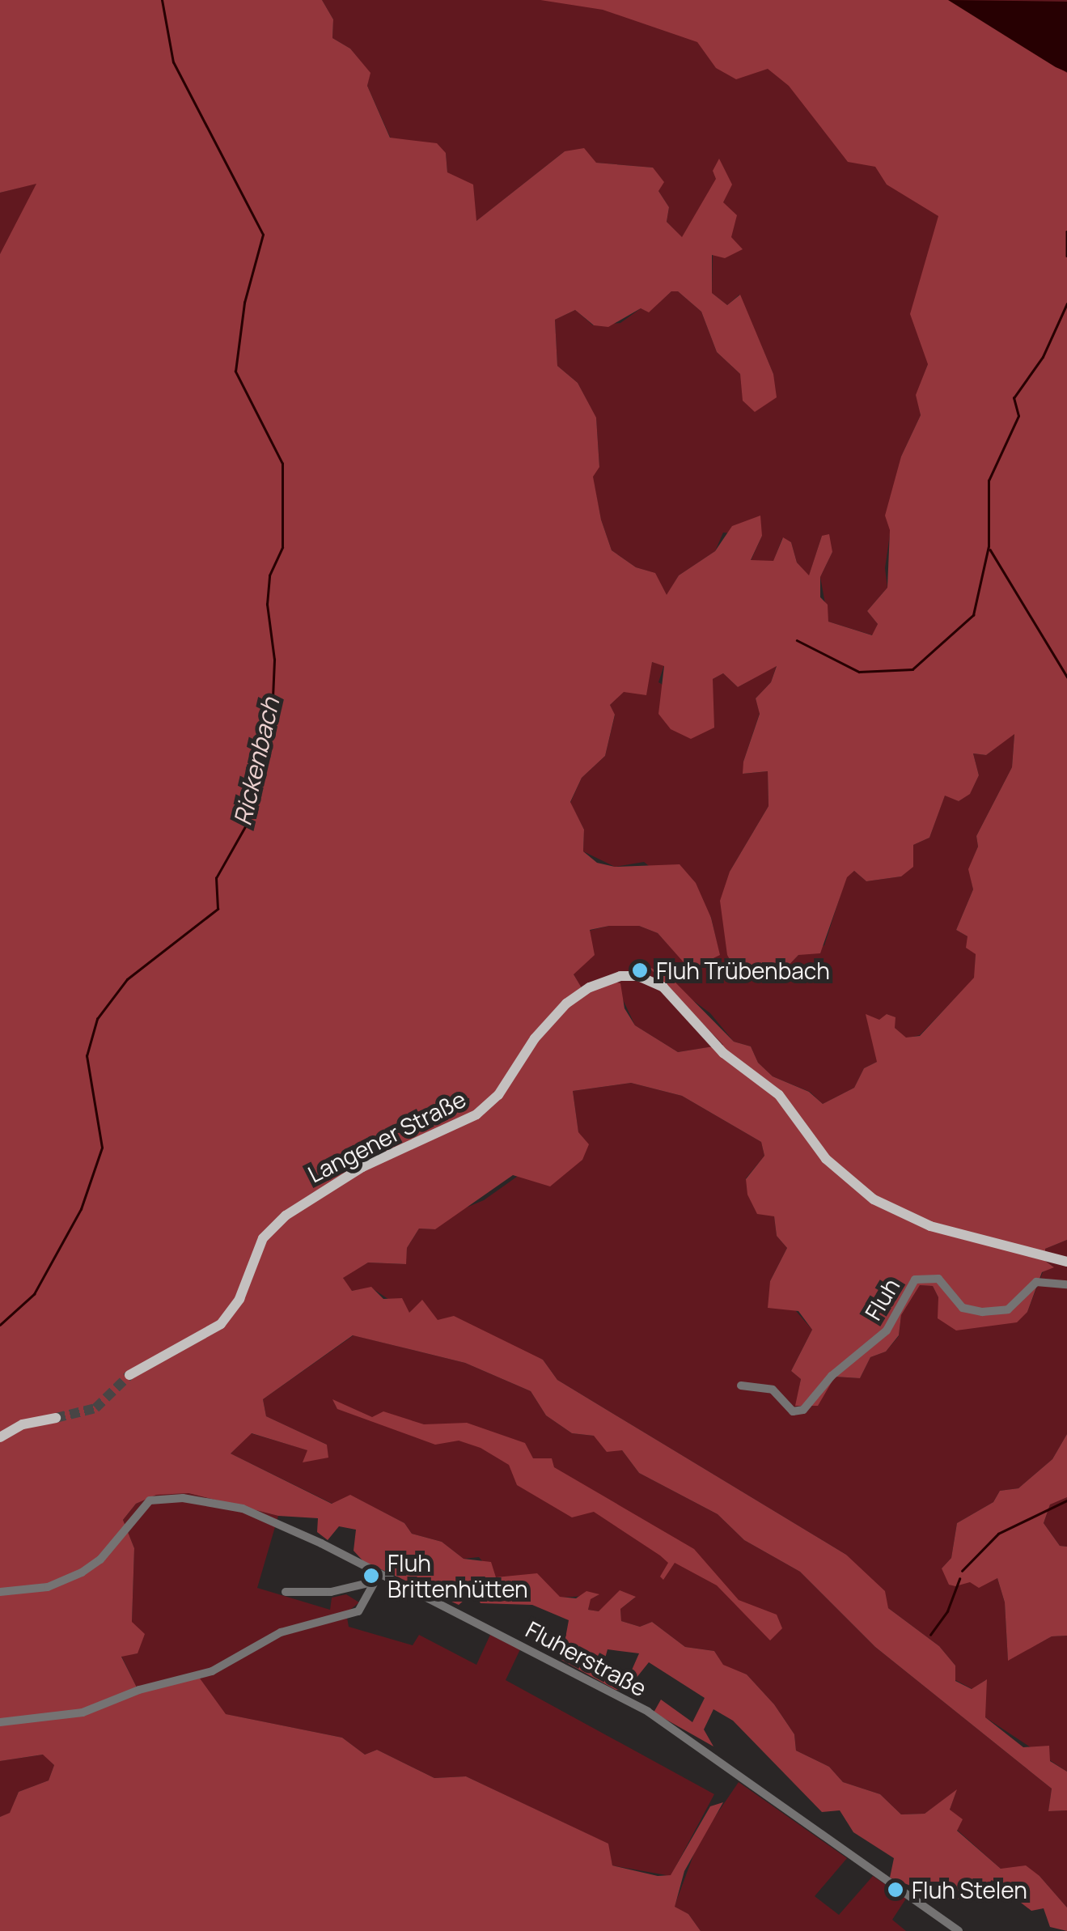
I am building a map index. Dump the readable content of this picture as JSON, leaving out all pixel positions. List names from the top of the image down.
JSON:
{
  "streets": {
    "main road": ["Langener Straße"],
    "street": ["Fluh", "Fluherstraße"]
  },
  "water": ["Rickenbach"],
  "places": ["Fluh Trübenbach", "Fluh Brittenhütten", "Fluh Stelen"]
}
